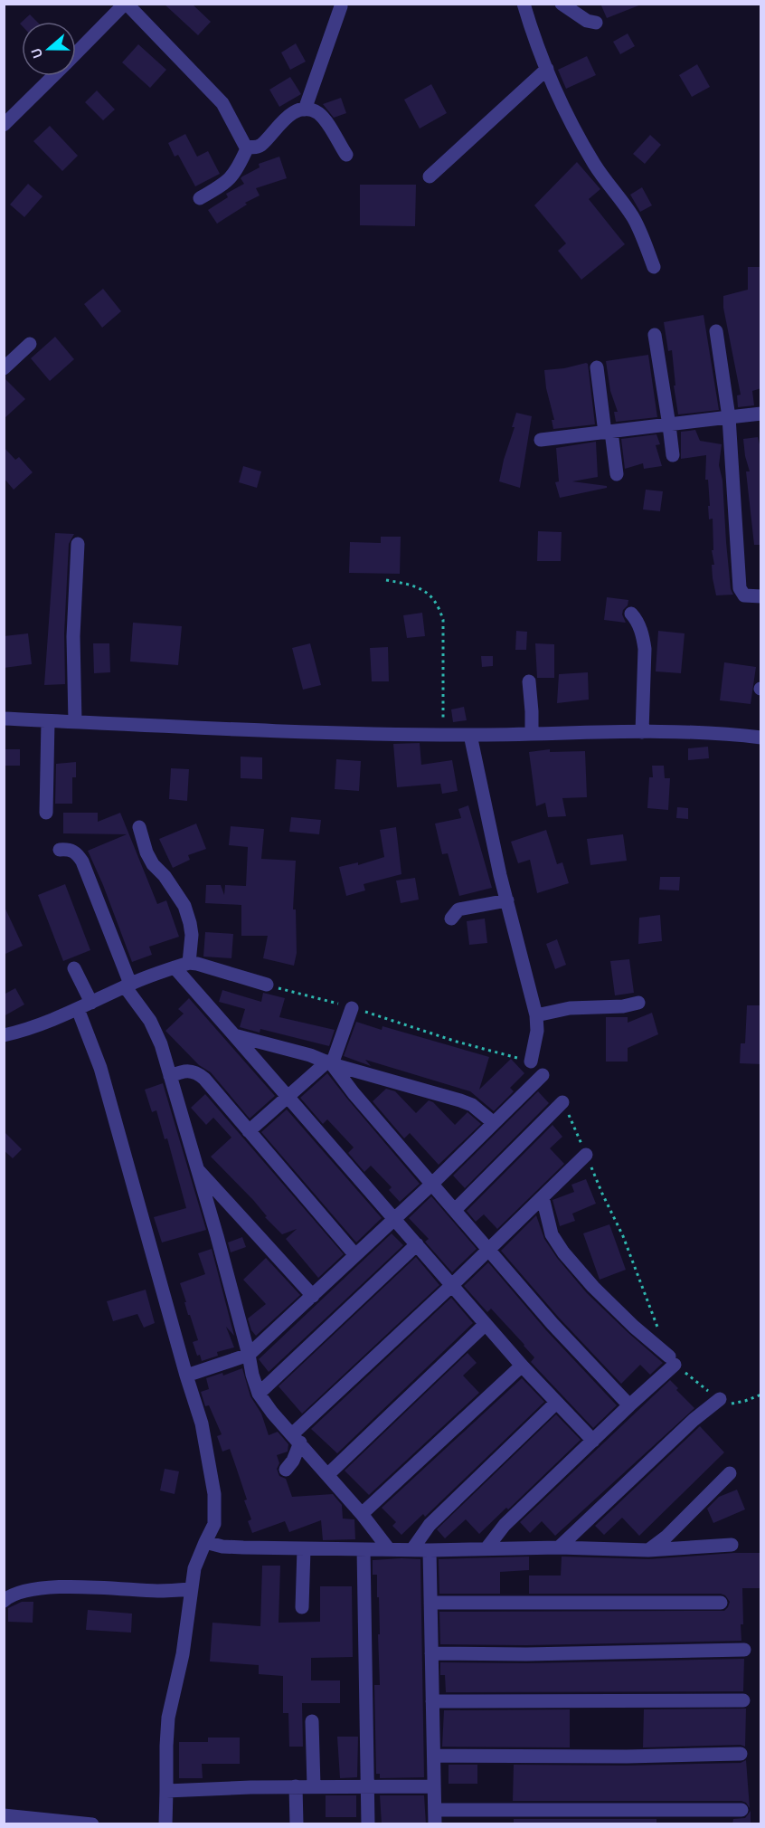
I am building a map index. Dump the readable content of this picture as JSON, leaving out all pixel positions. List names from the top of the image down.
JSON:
{
  "north": "left"
}
